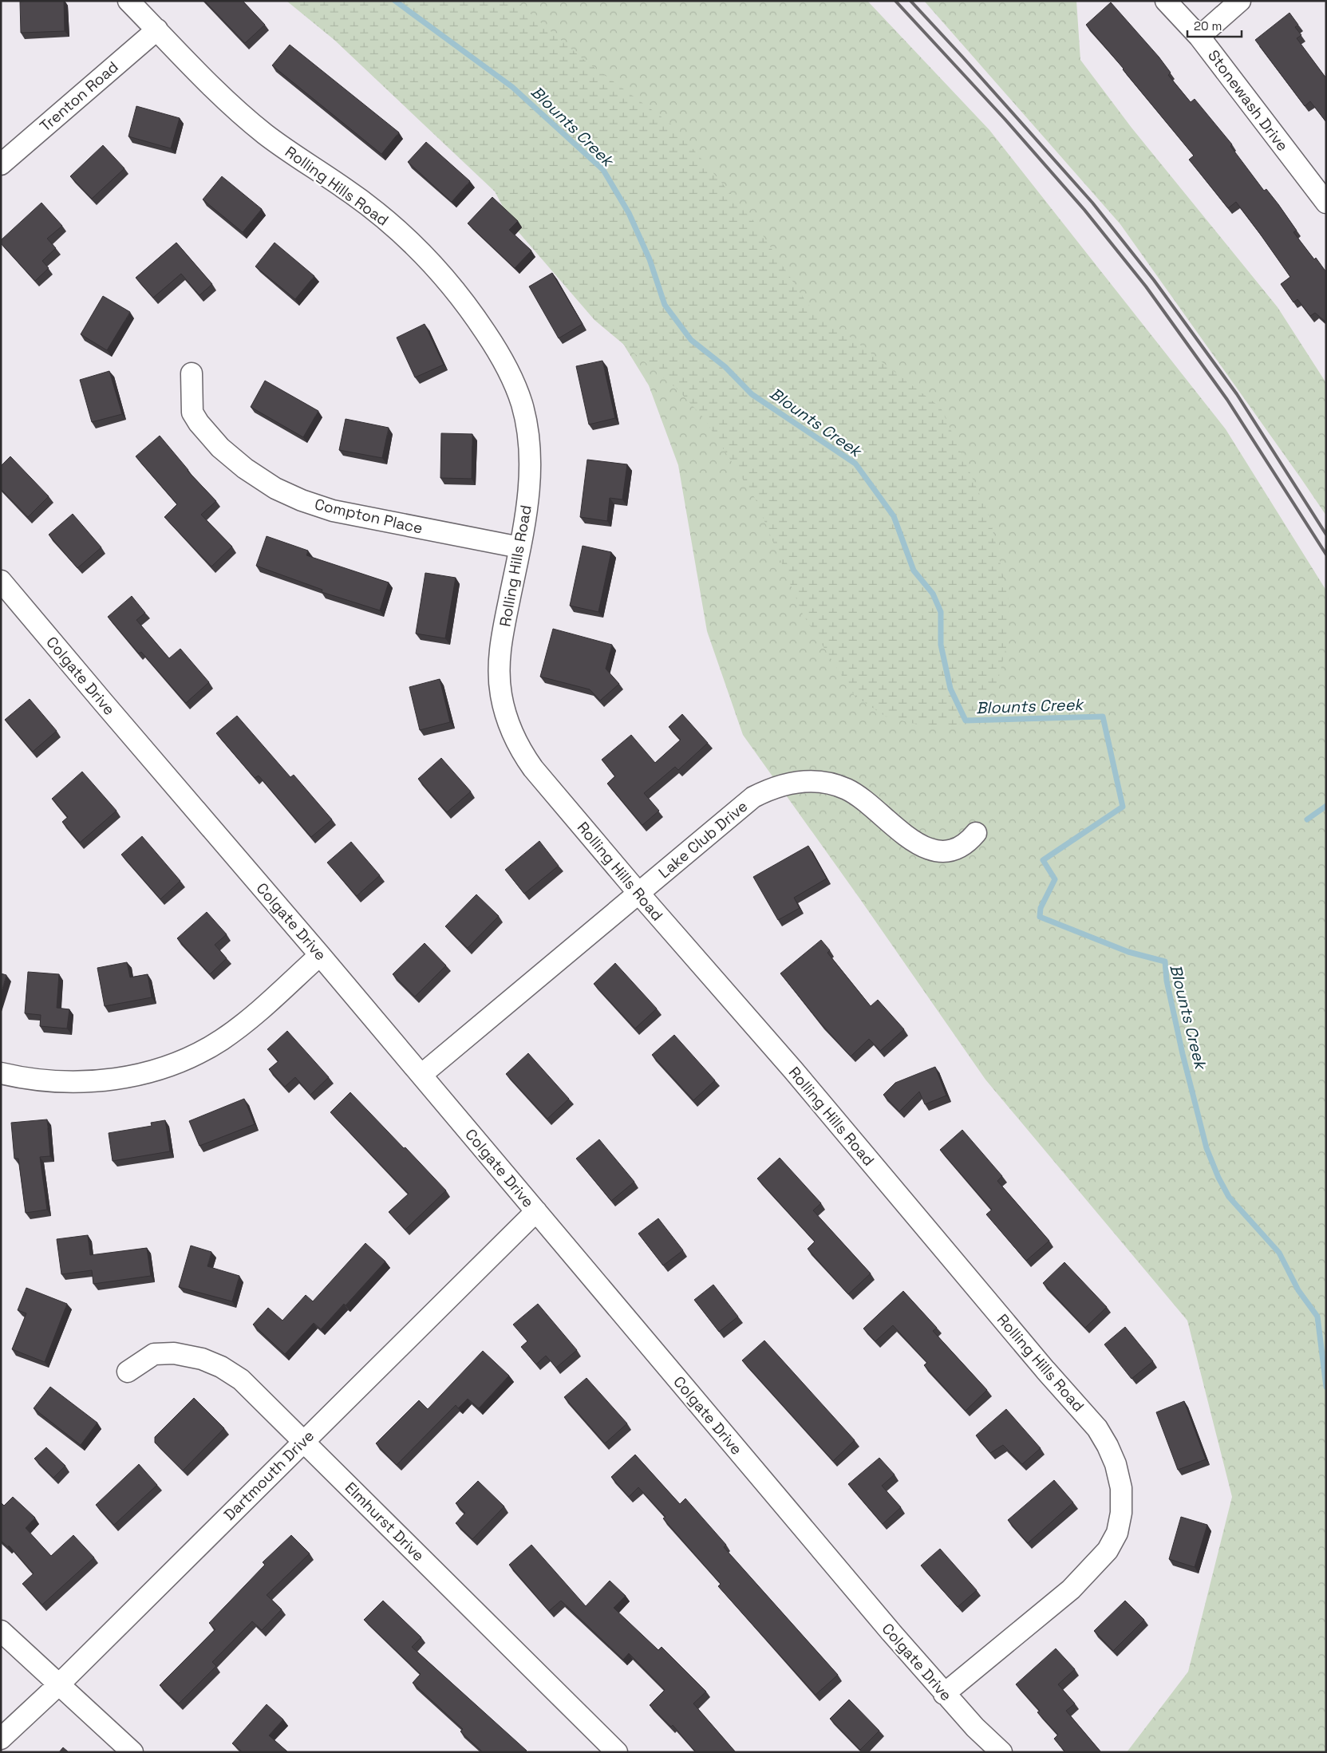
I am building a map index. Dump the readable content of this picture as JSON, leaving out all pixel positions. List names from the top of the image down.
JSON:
{
  "streets": {
    "street": [
      "Trenton Road",
      "Stonewash Drive",
      "Rolling Hills Road",
      "Compton Place",
      "Colgate Drive",
      "Lake Club Drive",
      "Dartmouth Drive",
      "Elmhurst Drive"
    ]
  },
  "crossings": [
    ["Trenton Road", "Rolling Hills Road"],
    ["Rolling Hills Road", "Compton Place"],
    ["Rolling Hills Road", "Colgate Drive"],
    ["Rolling Hills Road", "Lake Club Drive"],
    ["Colgate Drive", "Lake Club Drive"],
    ["Colgate Drive", "Dartmouth Drive"],
    ["Dartmouth Drive", "Elmhurst Drive"]
  ],
  "water": ["Blounts Creek"],
  "scale_bar": "20 m"
}
